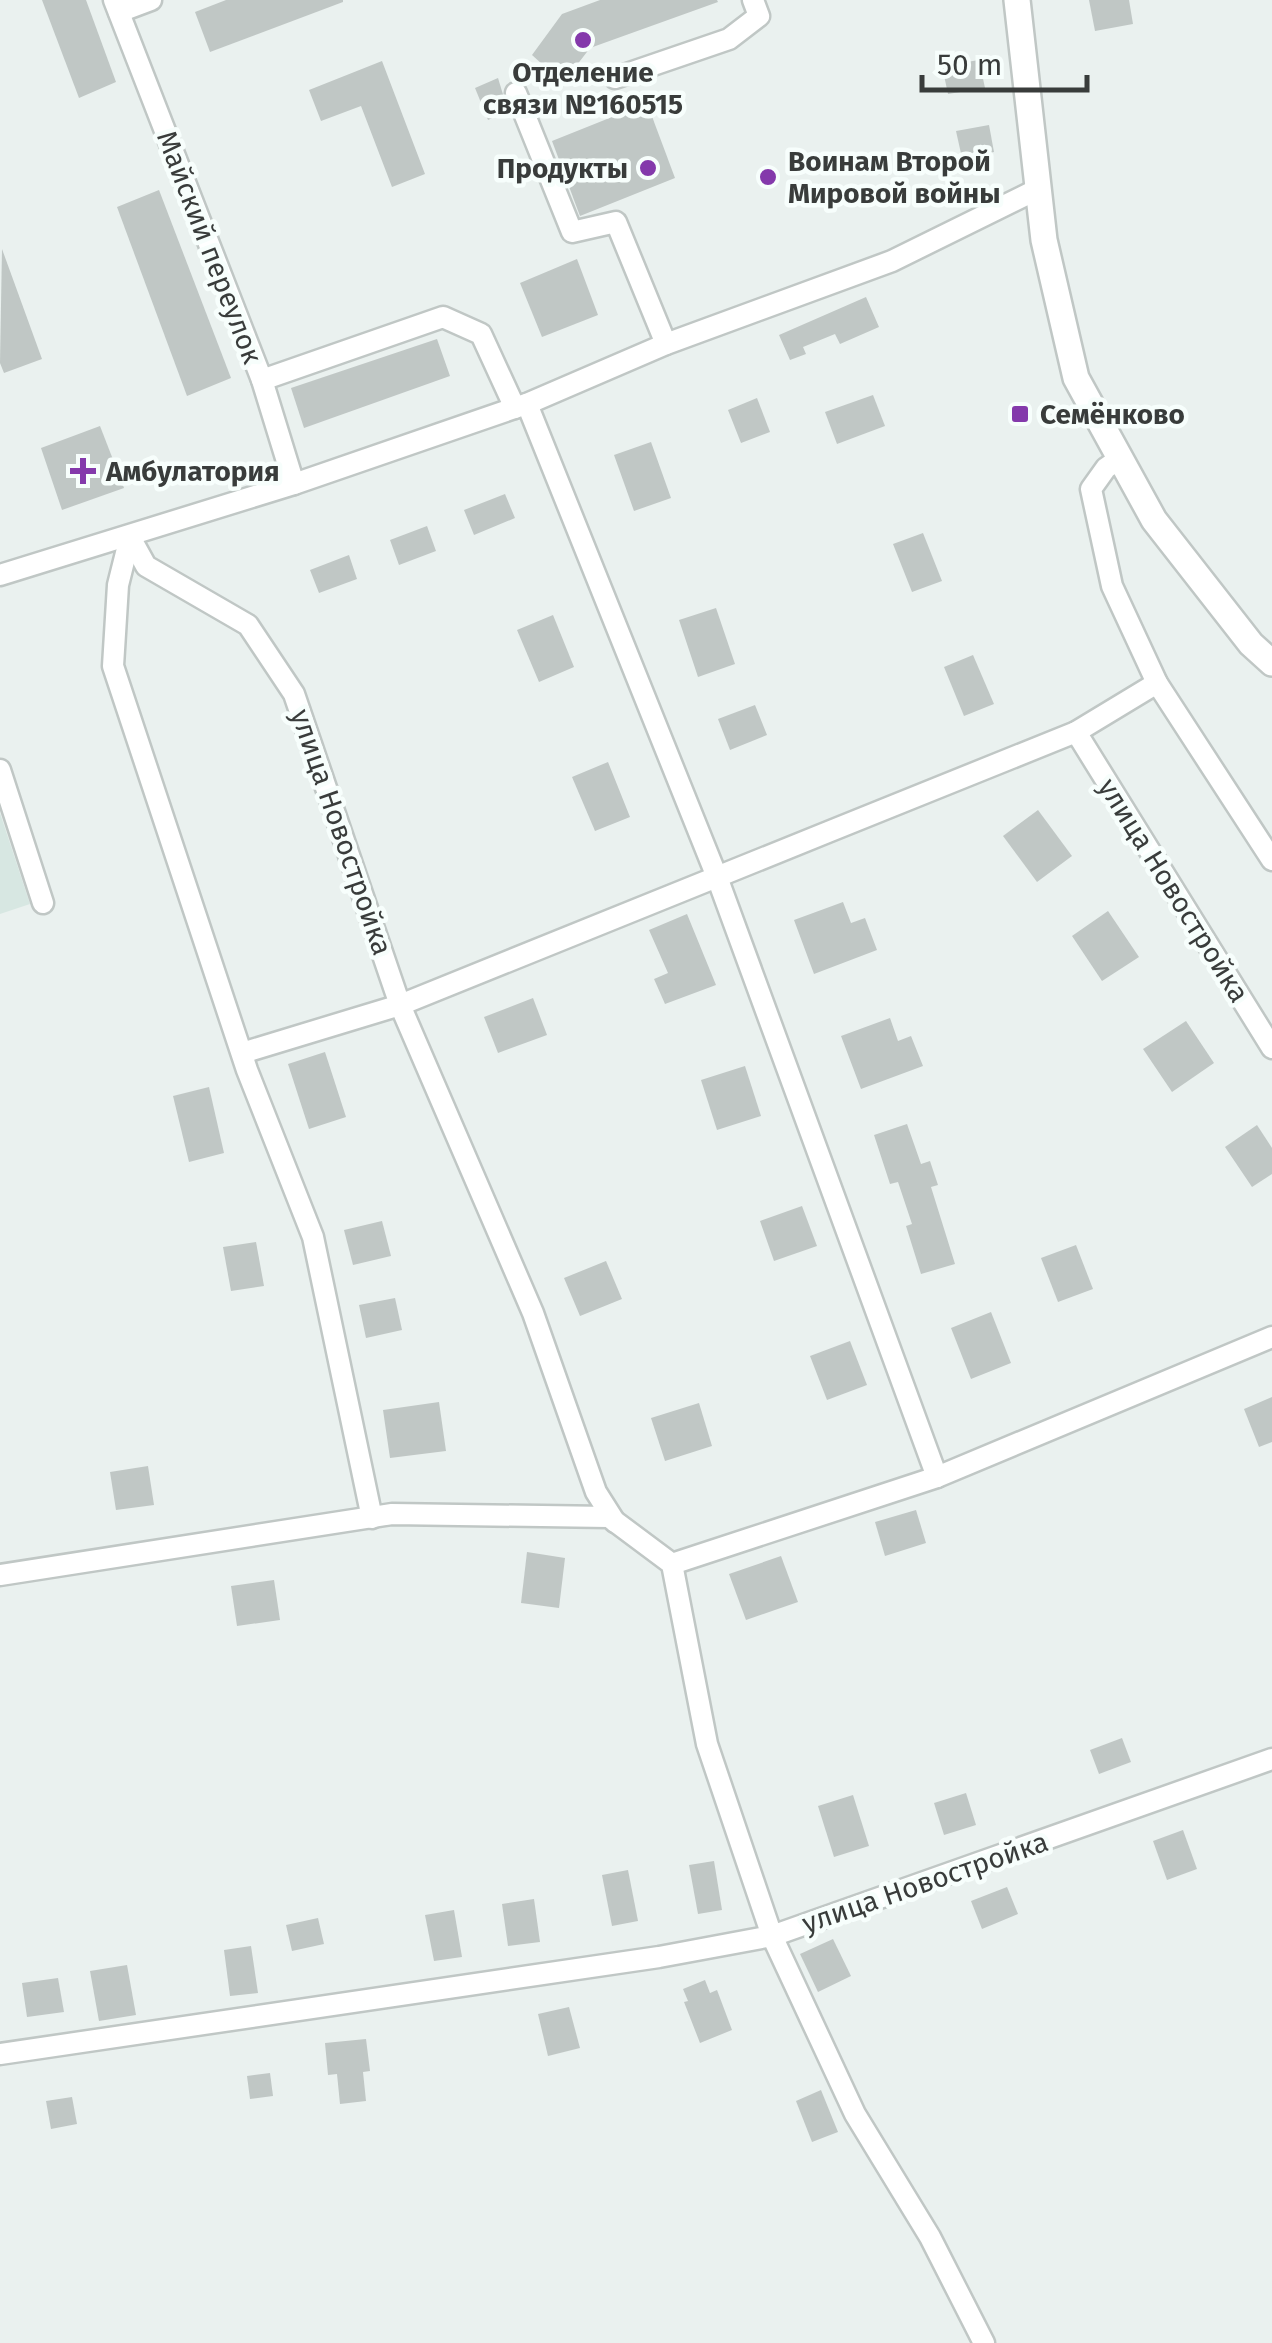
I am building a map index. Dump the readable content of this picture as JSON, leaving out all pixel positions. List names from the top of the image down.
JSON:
{
  "streets": {
    "street": ["Майский переулок", "улица Новостройка"]
  },
  "places": {
    "other": ["Отделение связи №160515", "Продукты", "Воинам Второй Мировой войны"],
    "transit": ["Семёнково"],
    "health": ["Амбулатория"]
  },
  "scale_bar": "50 m"
}
